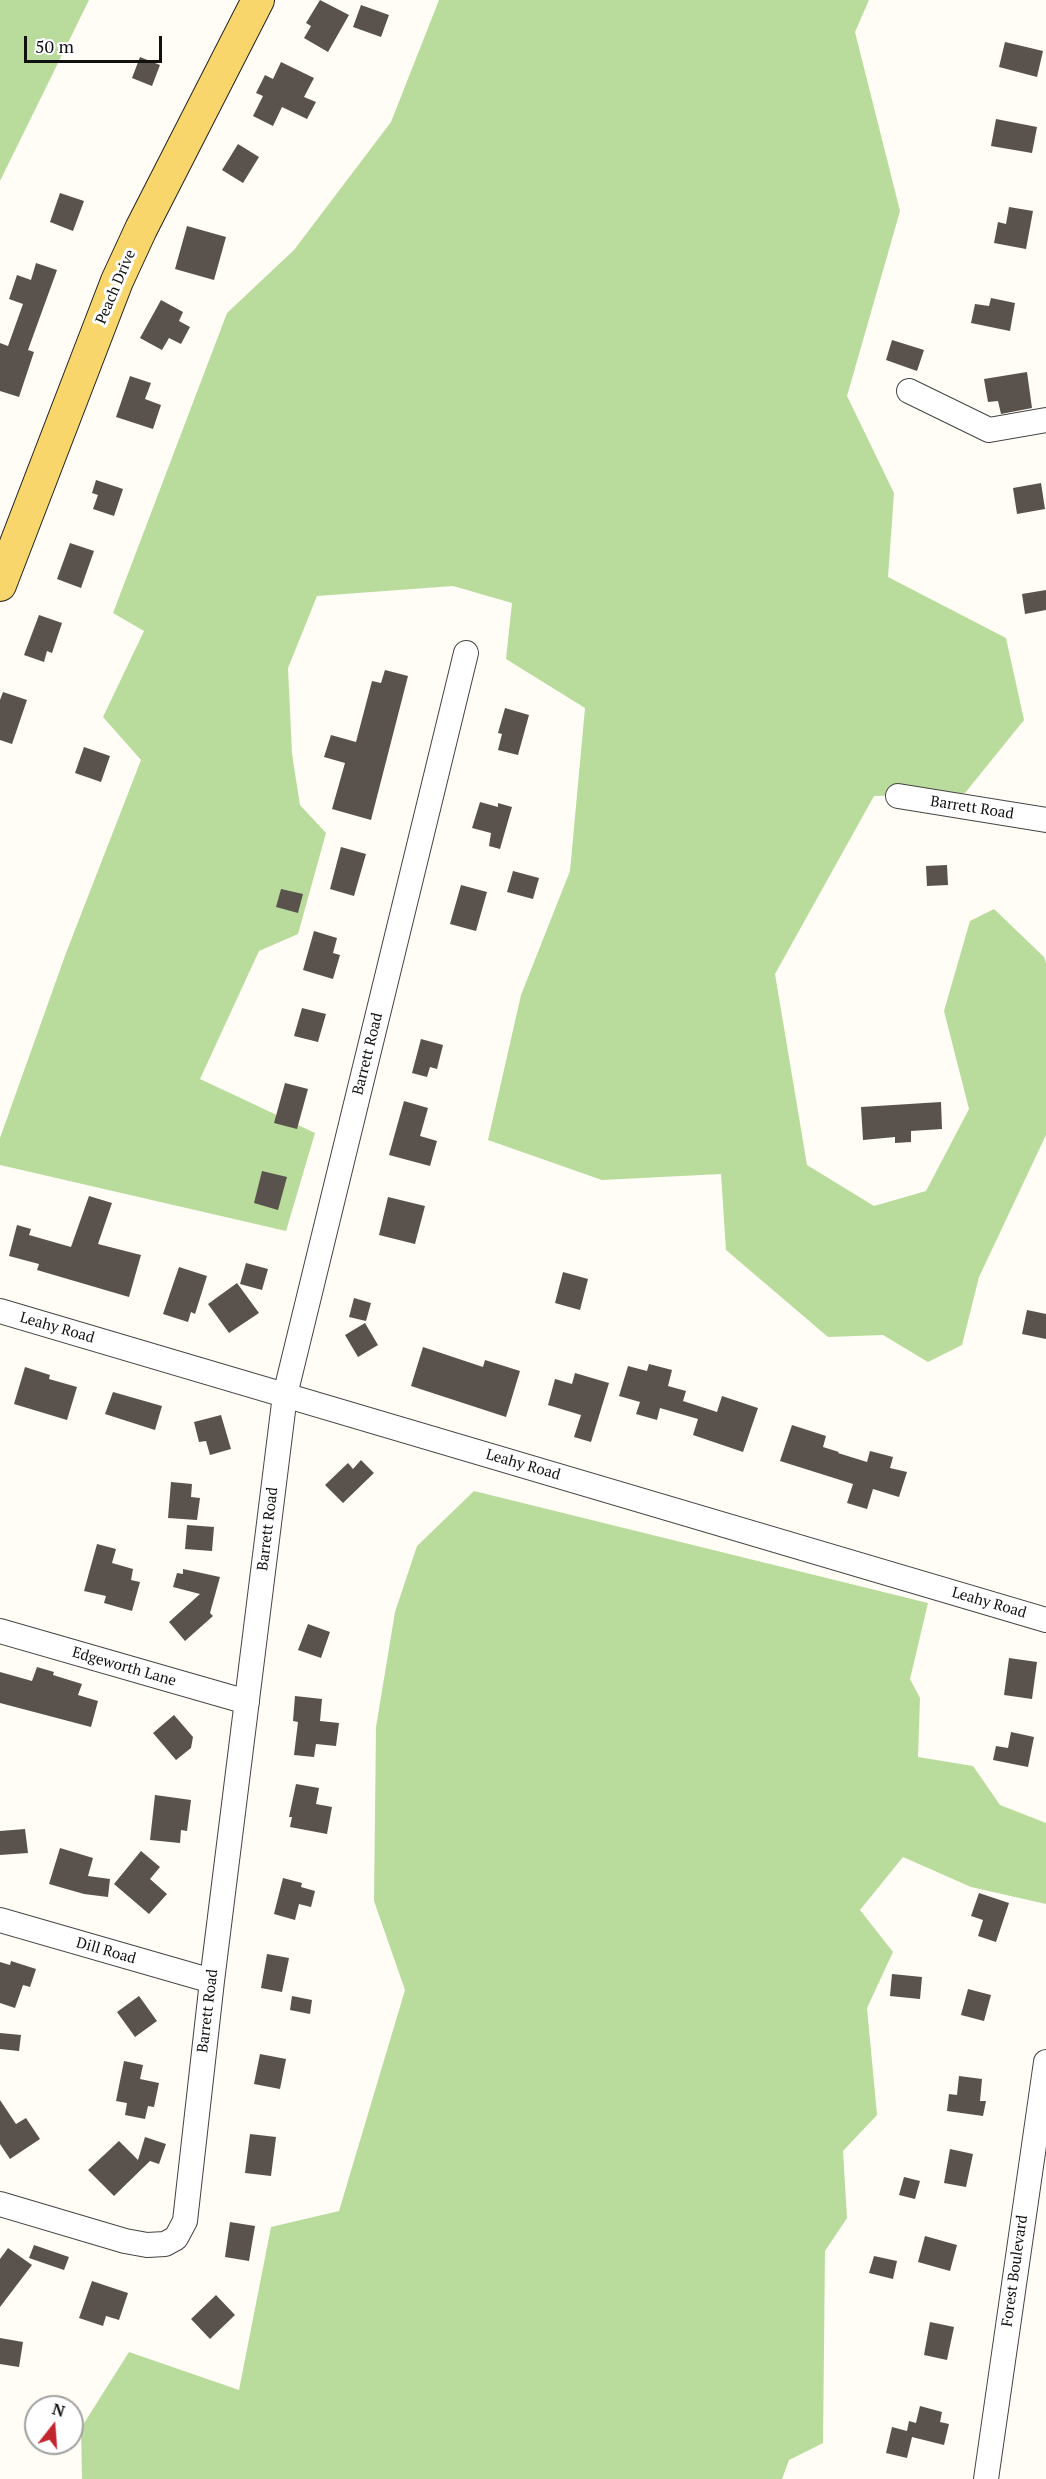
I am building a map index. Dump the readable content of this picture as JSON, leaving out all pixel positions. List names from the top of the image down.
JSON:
{
  "streets": {
    "main road": ["Peach Drive"],
    "street": [
      "Barrett Road",
      "Leahy Road",
      "Edgeworth Lane",
      "Dill Road",
      "Forest Boulevard"
    ]
  },
  "crossings": [
    ["Barrett Road", "Leahy Road"],
    ["Barrett Road", "Edgeworth Lane"],
    ["Barrett Road", "Dill Road"]
  ],
  "scale_bar": "50 m",
  "north": "top"
}
